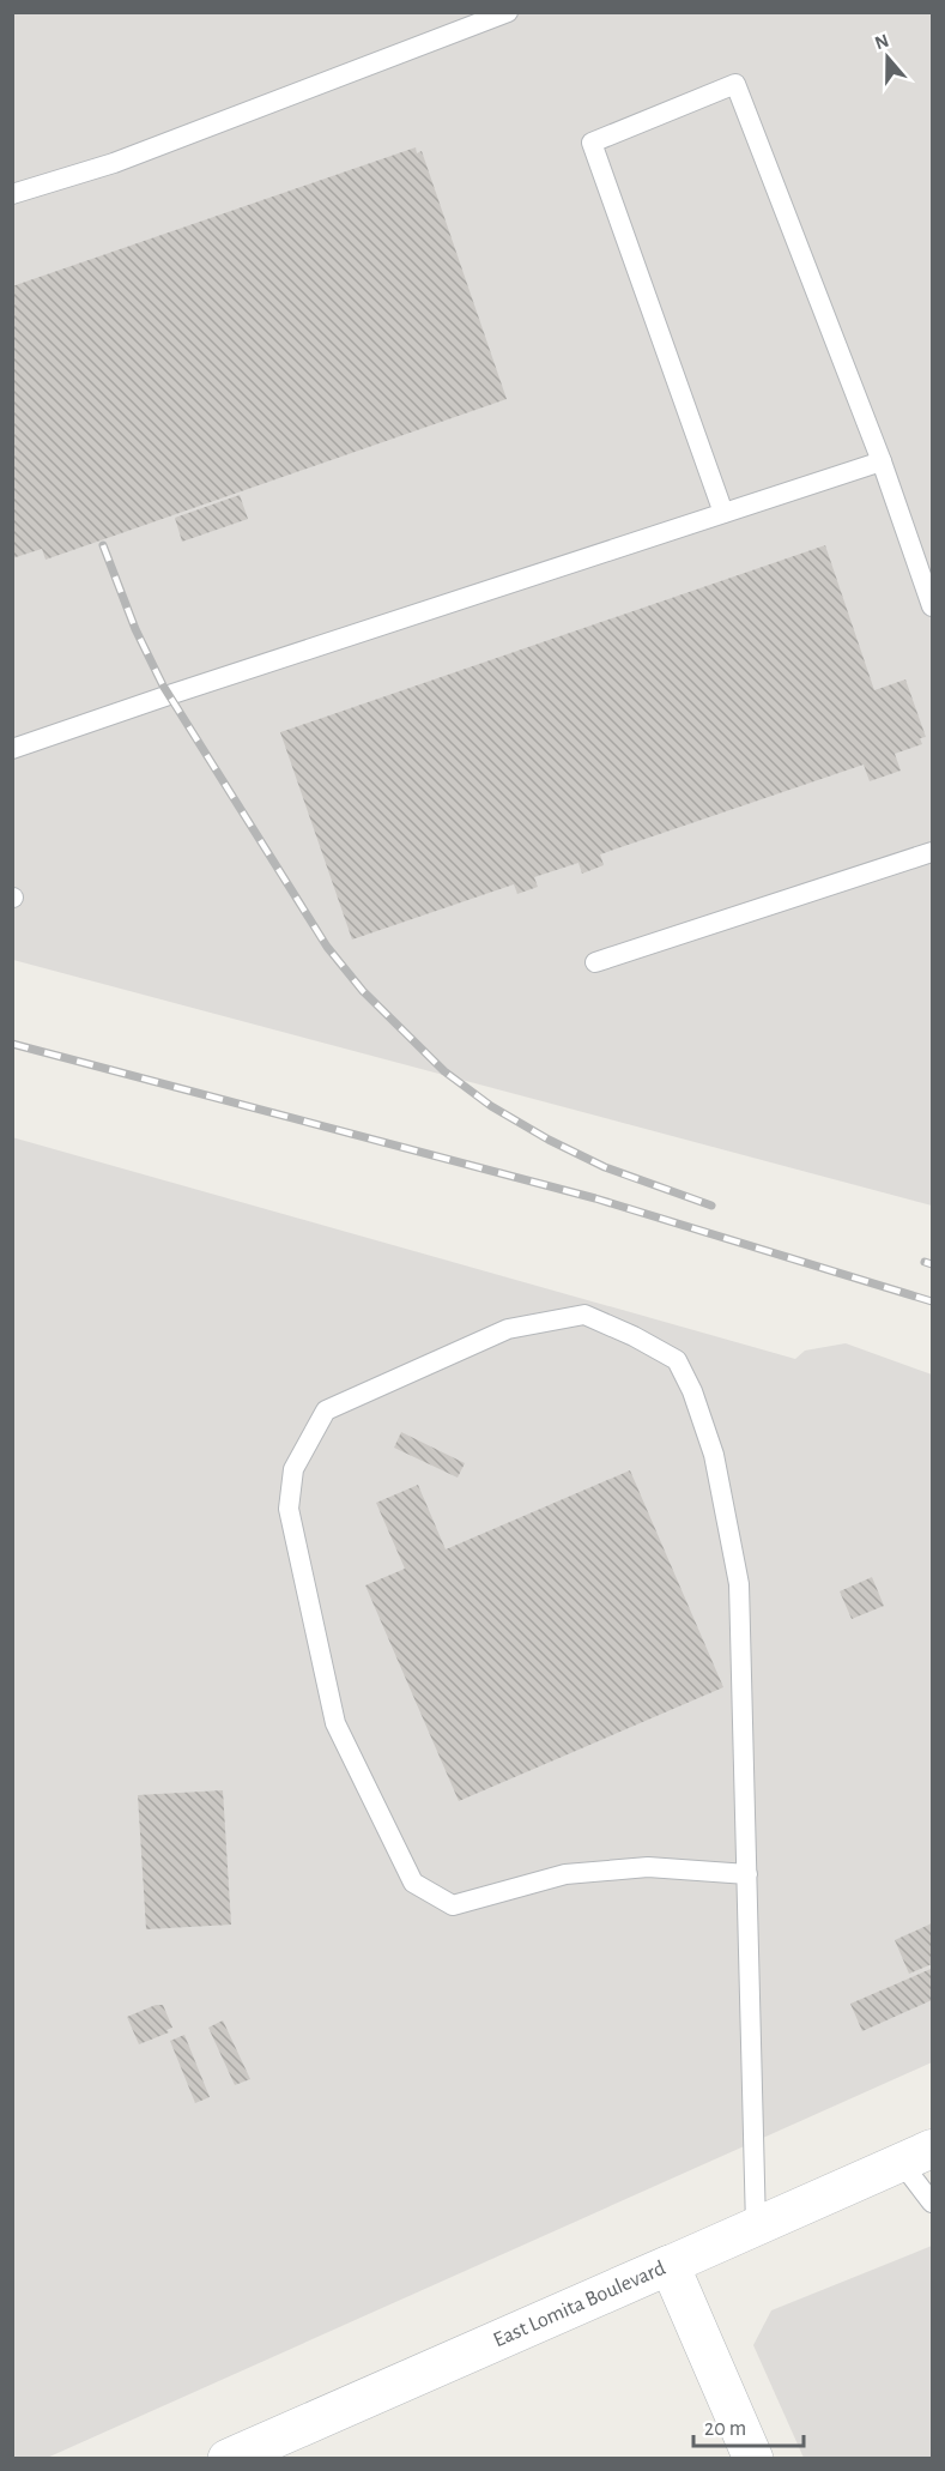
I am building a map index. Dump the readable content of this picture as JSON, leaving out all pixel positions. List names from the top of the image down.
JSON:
{
  "streets": {
    "street": ["East Lomita Boulevard"]
  },
  "scale_bar": "20 m",
  "north": "top"
}
